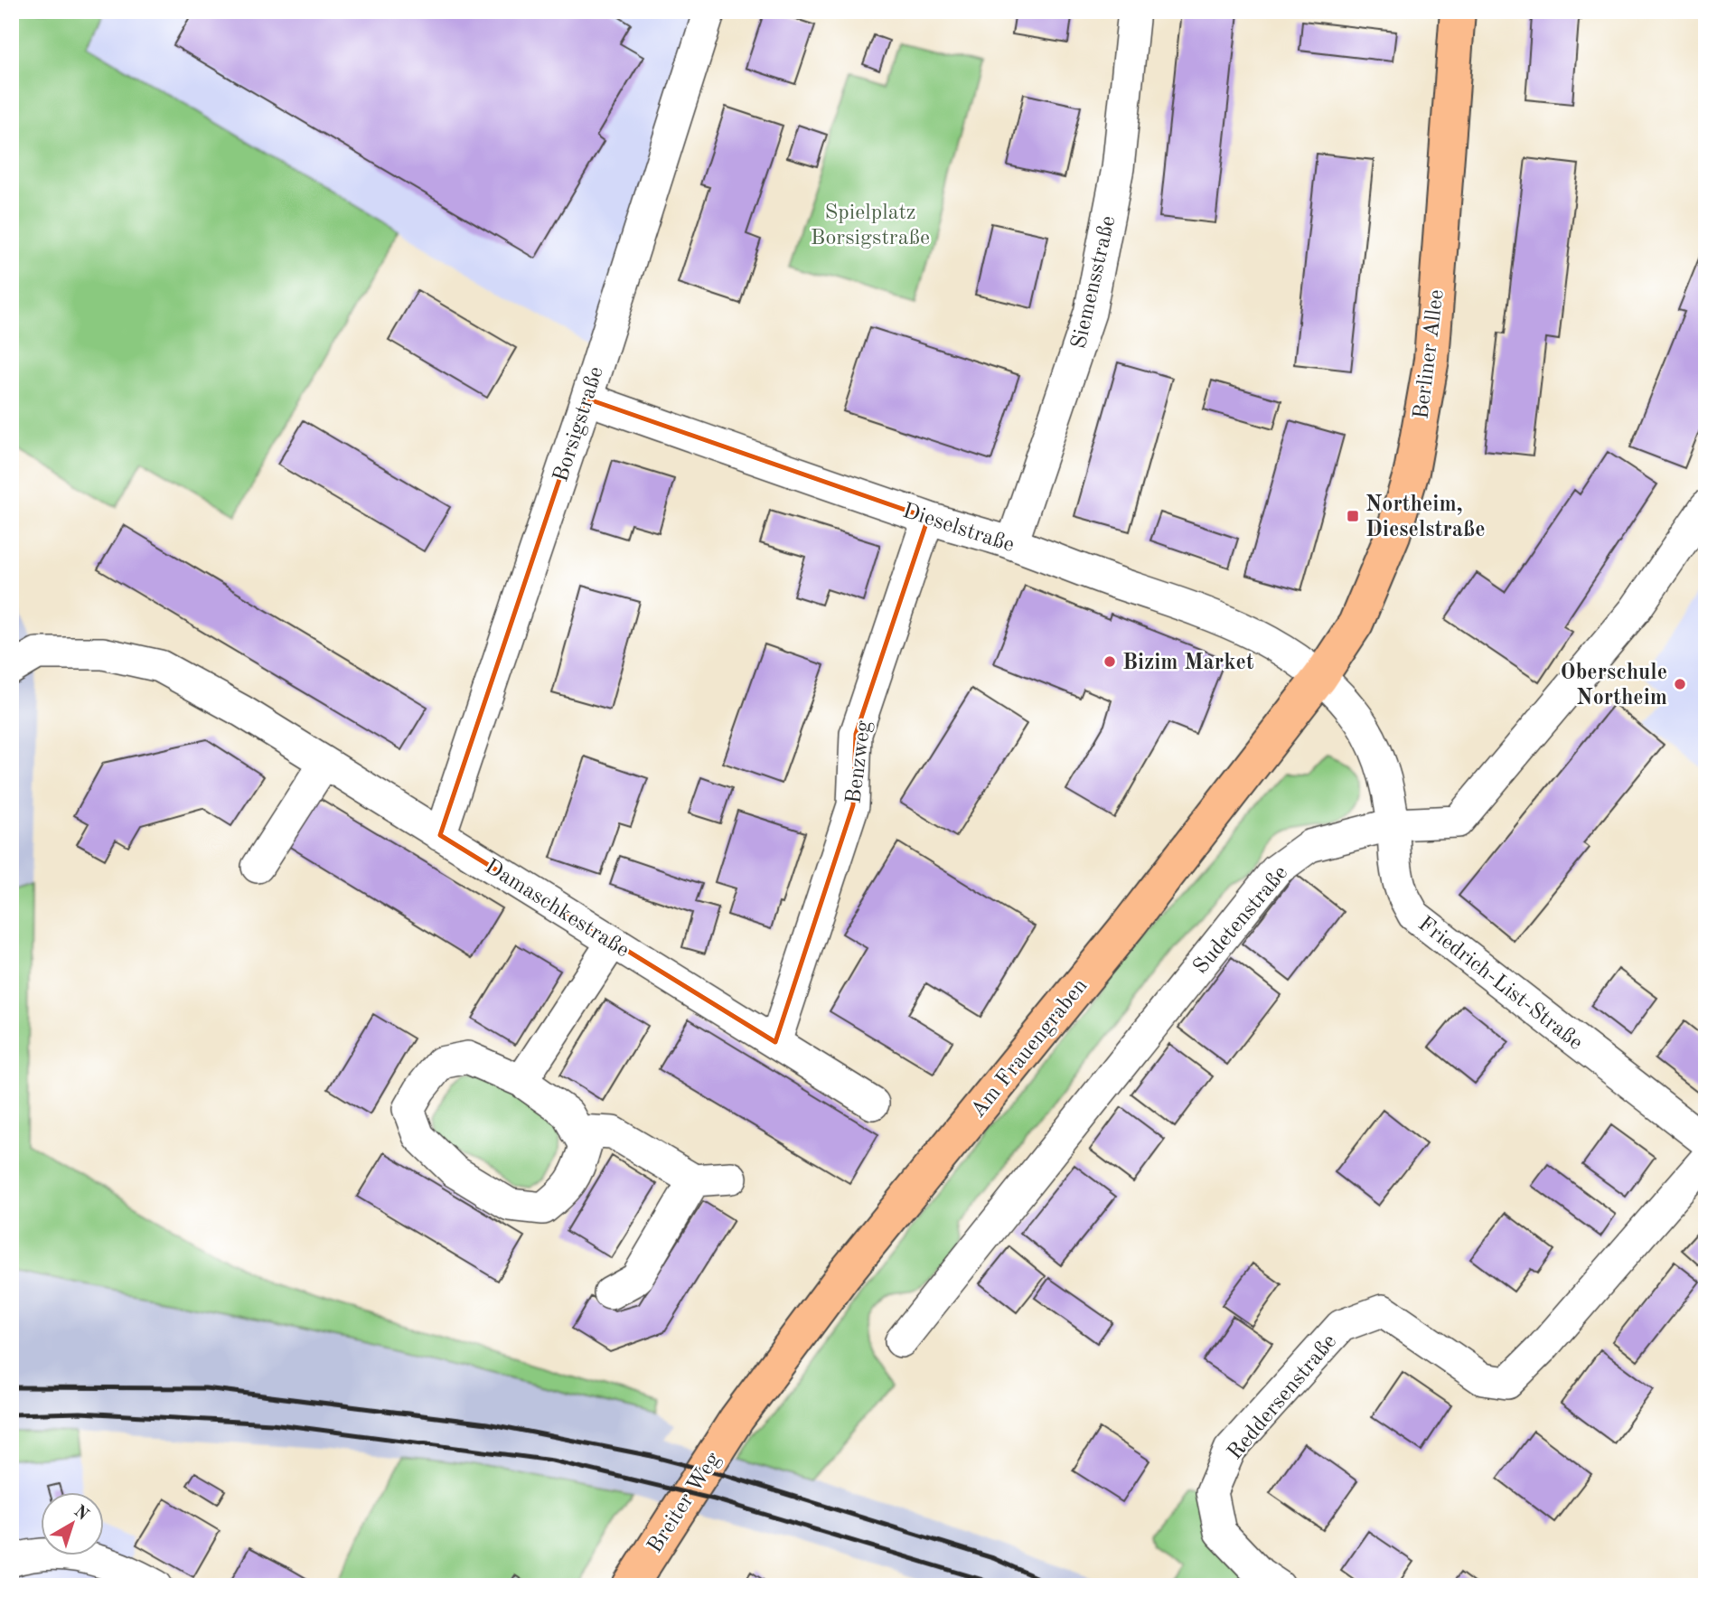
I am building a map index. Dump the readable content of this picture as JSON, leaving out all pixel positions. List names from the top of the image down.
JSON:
{
  "streets": {
    "main road": ["Berliner Allee", "Am Frauengraben", "Breiter Weg"],
    "street": [
      "Siemensstraße",
      "Borsigstraße",
      "Dieselstraße",
      "Benzweg",
      "Damaschkestraße",
      "Sudetenstraße",
      "Friedrich-List-Straße",
      "Reddersenstraße"
    ]
  },
  "crossings": [
    ["Siemensstraße", "Dieselstraße"],
    ["Berliner Allee", "Dieselstraße"],
    ["Berliner Allee", "Friedrich-List-Straße"],
    ["Berliner Allee", "Am Frauengraben"],
    ["Borsigstraße", "Dieselstraße"],
    ["Borsigstraße", "Damaschkestraße"],
    ["Dieselstraße", "Benzweg"],
    ["Dieselstraße", "Friedrich-List-Straße"],
    ["Dieselstraße", "Am Frauengraben"],
    ["Benzweg", "Damaschkestraße"],
    ["Sudetenstraße", "Friedrich-List-Straße"],
    ["Friedrich-List-Straße", "Am Frauengraben"],
    ["Am Frauengraben", "Breiter Weg"]
  ],
  "parks": ["Spielplatz Borsigstraße"],
  "places": {
    "transit": ["Northeim, Dieselstraße"],
    "other": ["Bizim Market", "Oberschule Northeim"]
  },
  "north": "top right"
}
